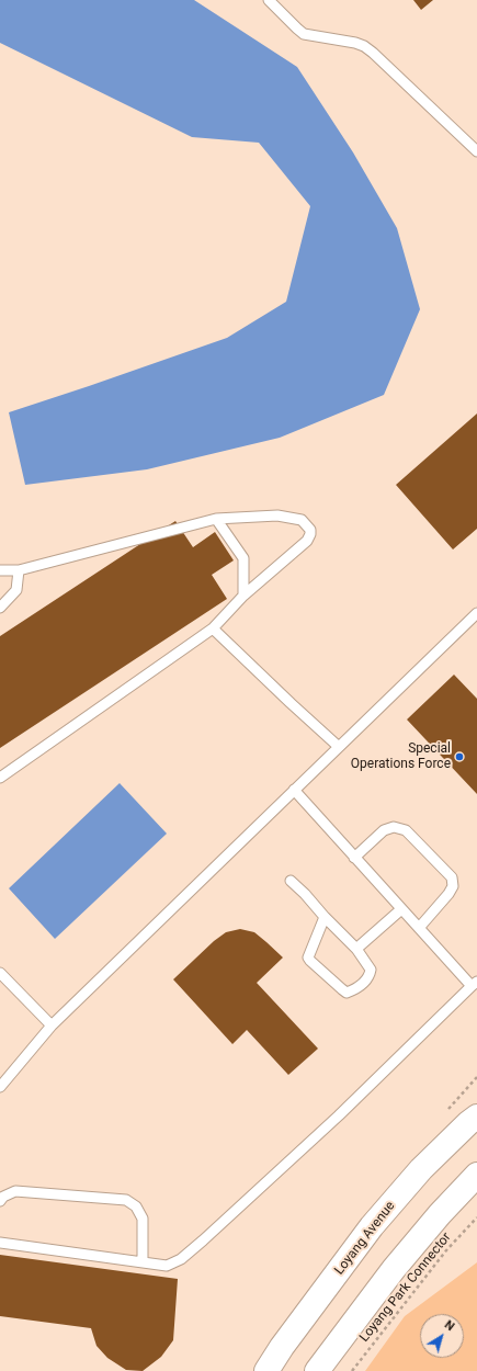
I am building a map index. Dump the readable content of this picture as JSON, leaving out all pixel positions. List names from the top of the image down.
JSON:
{
  "streets": {
    "main road": ["Loyang Avenue"],
    "path": ["Loyang Park Connector"]
  },
  "places": ["Special Operations Force"],
  "north": "top right"
}
